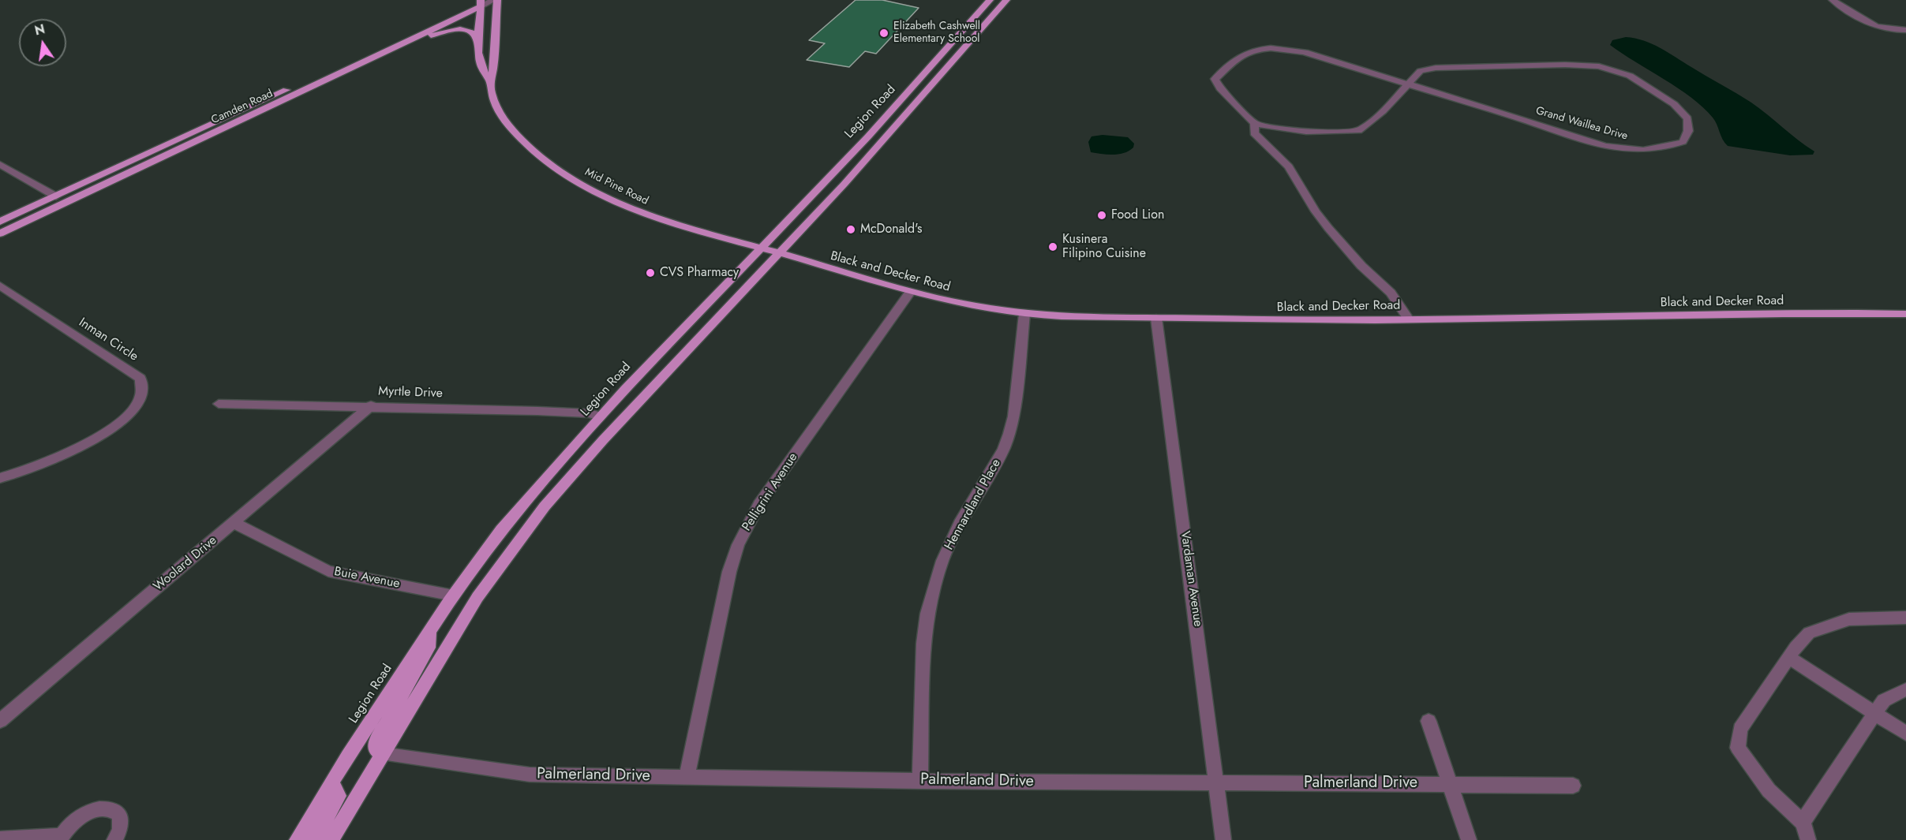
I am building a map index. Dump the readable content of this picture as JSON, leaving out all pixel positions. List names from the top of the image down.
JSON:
{
  "streets": {
    "main road": [
      "Camden Road",
      "Legion Road",
      "Mid Pine Road",
      "Black and Decker Road"
    ],
    "street": [
      "Grand Waillea Drive",
      "Inman Circle",
      "Myrtle Drive",
      "Pelligrini Avenue",
      "Hennardland Place",
      "Woolard Drive",
      "Buie Avenue",
      "Vardaman Avenue",
      "Palmerland Drive"
    ]
  },
  "crossings": [
    ["Camden Road", "Mid Pine Road"],
    ["Legion Road", "Mid Pine Road"],
    ["Legion Road", "Myrtle Drive"],
    ["Legion Road", "Buie Avenue"],
    ["Mid Pine Road", "Black and Decker Road"],
    ["Black and Decker Road", "Pelligrini Avenue"],
    ["Black and Decker Road", "Hennardland Place"],
    ["Black and Decker Road", "Vardaman Avenue"],
    ["Myrtle Drive", "Woolard Drive"],
    ["Pelligrini Avenue", "Palmerland Drive"],
    ["Hennardland Place", "Palmerland Drive"],
    ["Woolard Drive", "Buie Avenue"],
    ["Vardaman Avenue", "Palmerland Drive"]
  ],
  "places": [
    "Elizabeth Cashwell Elementary School",
    "Food Lion",
    "McDonald's",
    "Kusinera Filipino Cuisine",
    "CVS Pharmacy"
  ],
  "north": "top"
}
